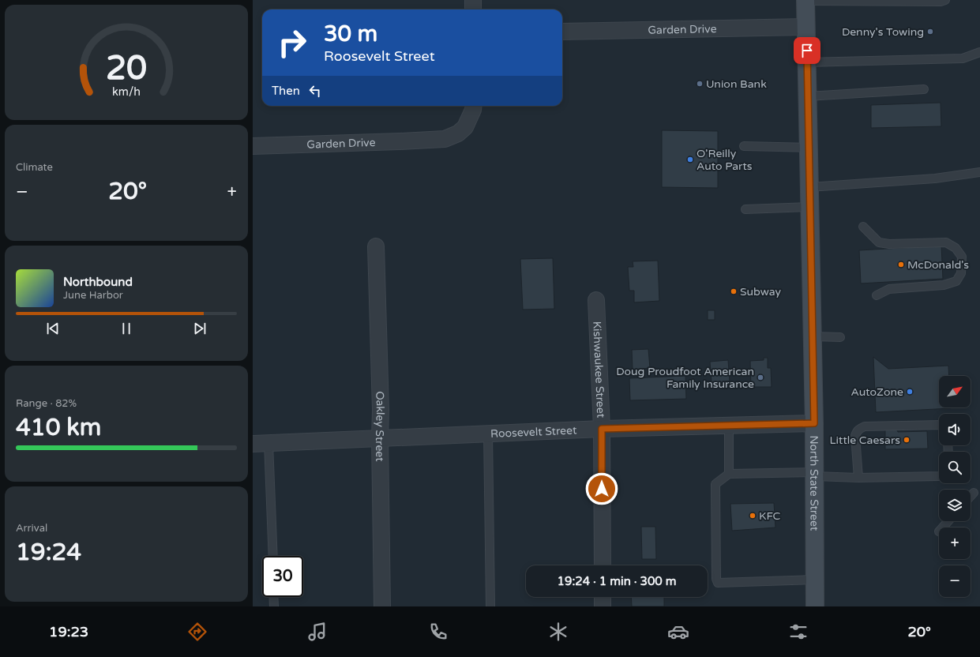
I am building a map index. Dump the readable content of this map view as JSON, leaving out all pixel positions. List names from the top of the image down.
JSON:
{
  "streets": {
    "main road": ["North State Street"],
    "street": [
      "Garden Drive",
      "Kishwaukee Street",
      "Oakley Street",
      "Roosevelt Street"
    ]
  },
  "crossings": [
    ["Garden Drive", "North State Street"],
    ["Kishwaukee Street", "Roosevelt Street"],
    ["Oakley Street", "Roosevelt Street"],
    ["Roosevelt Street", "North State Street"]
  ],
  "places": [
    "Denny's Towing",
    "Union Bank",
    "O'Reilly Auto Parts",
    "McDonald's",
    "Subway",
    "Doug Proudfoot American Family Insurance",
    "AutoZone",
    "Little Caesars",
    "KFC"
  ],
  "north": "top right",
  "page": {
    "turn": ["30 m", "Roosevelt Street"],
    "then": "Then",
    "tile": [
      "Climate",
      ["Range · 82%", "410 km"],
      ["Arrival", "19:24"]
    ],
    "heat": ["−", "20°", "+"],
    "song": ["Northbound", "June Harbor"],
    "map_buttons": ["+", "−"],
    "limit": "30",
    "trip": "19:24 · 1 min · 300 m",
    "tabs": ["19:23", "20°"],
    "gauge": ["20", "km/h"]
  }
}
